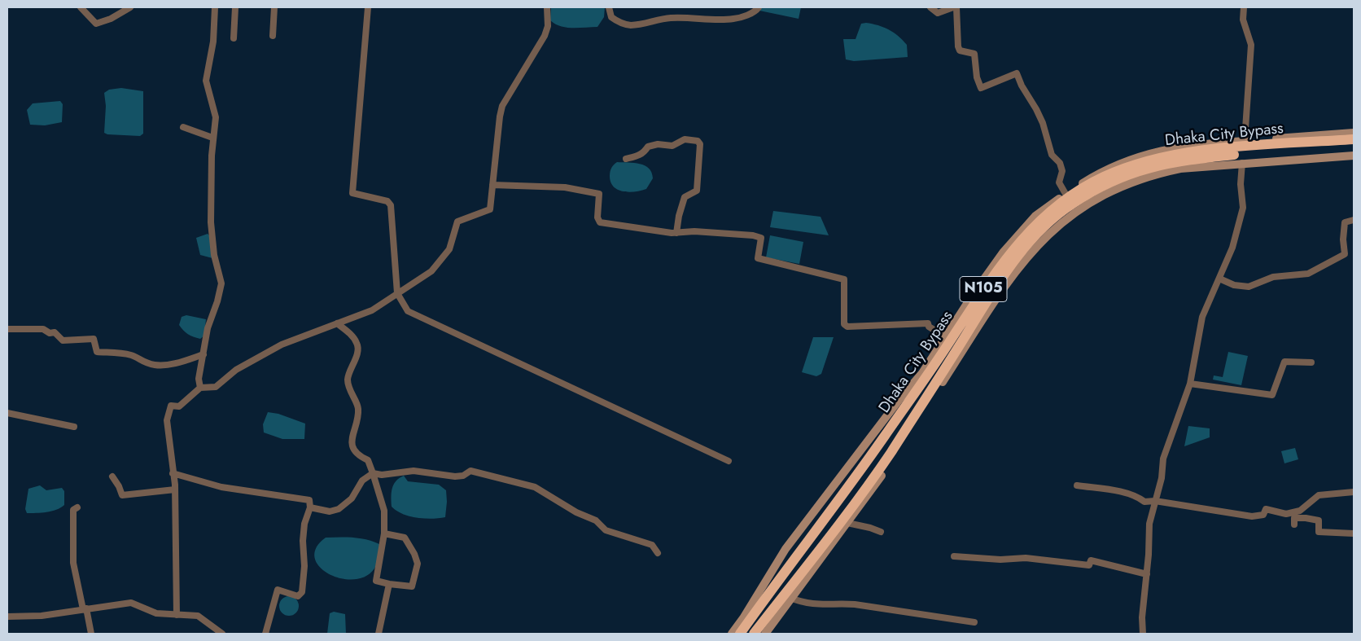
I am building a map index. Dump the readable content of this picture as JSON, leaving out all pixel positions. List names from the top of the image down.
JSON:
{
  "streets": {
    "highway": ["Dhaka City Bypass", "N105"]
  }
}
